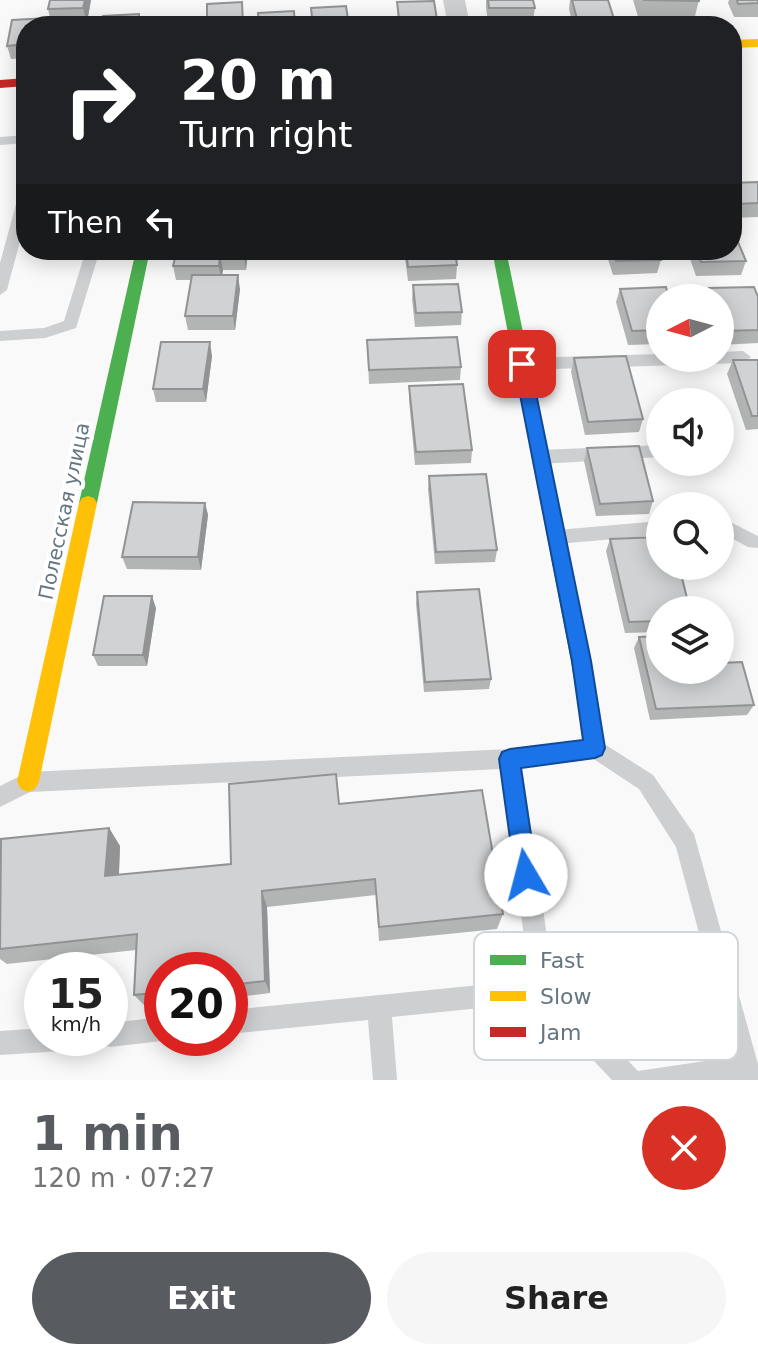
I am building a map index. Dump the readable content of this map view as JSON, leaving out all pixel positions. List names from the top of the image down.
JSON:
{
  "streets": {
    "street": ["Полесская улица"]
  },
  "legend": ["Fast", "Slow", "Jam"],
  "north": "left",
  "page": {
    "turn": ["20 m", "Turn right"],
    "then": "Then",
    "speed": "15 km/h",
    "limit": "20",
    "heading": ["1 min", "120 m · 07:27"],
    "buttons": ["Exit", "Share"]
  }
}
